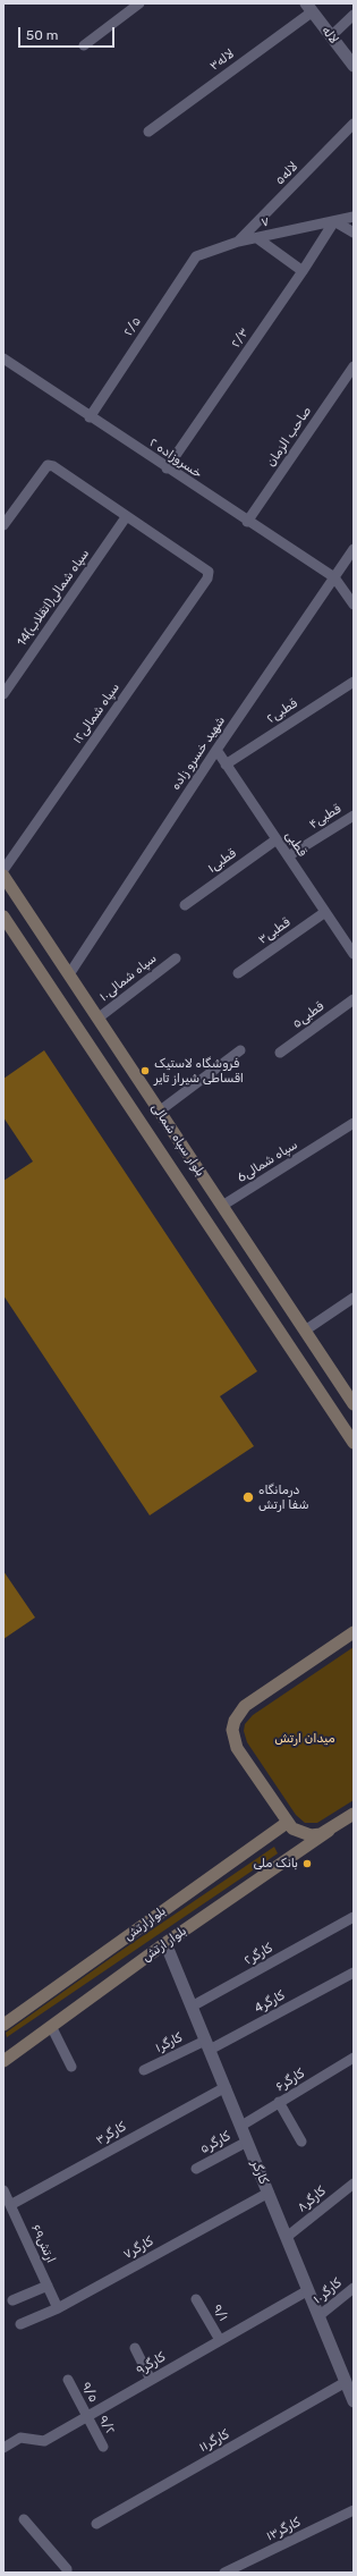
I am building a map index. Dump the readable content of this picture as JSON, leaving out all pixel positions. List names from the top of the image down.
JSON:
{
  "streets": {
    "main road": ["بلوار سپاه شمالی", "بلوارارتش", "بلوار ارتش"],
    "street": [
      "لاله",
      "۳لاله",
      "لاله۵",
      "۷",
      "۲/۵",
      "۲/۳",
      "صاحب الزمان",
      "خسروزاده ۲",
      "14سپاه شمالی(اتقلاب)",
      "قطبی۲",
      "سپاه شمالی۱۲",
      "شهید خسرو زاده",
      "قطبی۴",
      "قطبی",
      "قطبی۱",
      "قطبی۳",
      "سپاه شمالی۱۰",
      "قطبی۵",
      "6سپاه شمالی",
      "کارگر۲",
      "4کارگر",
      "کارگر۱",
      "کارگر۶",
      "کارگر۳",
      "کارگر۵",
      "کارگر",
      "کارگر۸",
      "ارتش۶۹",
      "کارگر۷",
      "کارگر۱۰",
      "۹/۱",
      "کارگر۹",
      "۹/۵",
      "۹/۲",
      "کارگر۱۱",
      "کارگر۱۳"
    ]
  },
  "crossings": [
    ["لاله", "۳لاله"],
    ["لاله۵", "۷"],
    ["۷", "۲/۵"],
    ["۷", "۲/۳"],
    ["۲/۵", "خسروزاده ۲"],
    ["۲/۳", "خسروزاده ۲"],
    ["صاحب الزمان", "خسروزاده ۲"],
    ["خسروزاده ۲", "شهید خسرو زاده"],
    ["14سپاه شمالی(اتقلاب)", "سپاه شمالی۱۲"],
    ["قطبی۲", "قطبی"],
    ["شهید خسرو زاده", "قطبی"],
    ["شهید خسرو زاده", "بلوار سپاه شمالی"],
    ["قطبی۴", "قطبی"],
    ["قطبی", "قطبی۱"],
    ["قطبی", "قطبی۳"],
    ["سپاه شمالی۱۰", "بلوار سپاه شمالی"],
    ["بلوار سپاه شمالی", "6سپاه شمالی"],
    ["بلوار ارتش", "کارگر"],
    ["کارگر۲", "کارگر"],
    ["4کارگر", "کارگر۱"],
    ["4کارگر", "کارگر"],
    ["کارگر۱", "کارگر"],
    ["کارگر۶", "کارگر"],
    ["کارگر۳", "کارگر"],
    ["کارگر۳", "ارتش۶۹"],
    ["کارگر۵", "کارگر"],
    ["کارگر", "کارگر۸"],
    ["کارگر", "کارگر۷"],
    ["کارگر", "کارگر۱۰"],
    ["کارگر", "کارگر۹"],
    ["کارگر", "کارگر۱۱"],
    ["ارتش۶۹", "کارگر۷"],
    ["۹/۱", "کارگر۹"],
    ["کارگر۹", "۹/۵"],
    ["کارگر۹", "۹/۲"],
    ["۹/۵", "۹/۲"]
  ],
  "parks": ["میدان ارتش"],
  "places": ["فروشگاه لاستیک اقساطی شیراز تایر", "درمانگاه شفا ارتش", "بانک ملی"],
  "scale_bar": "50 m"
}
